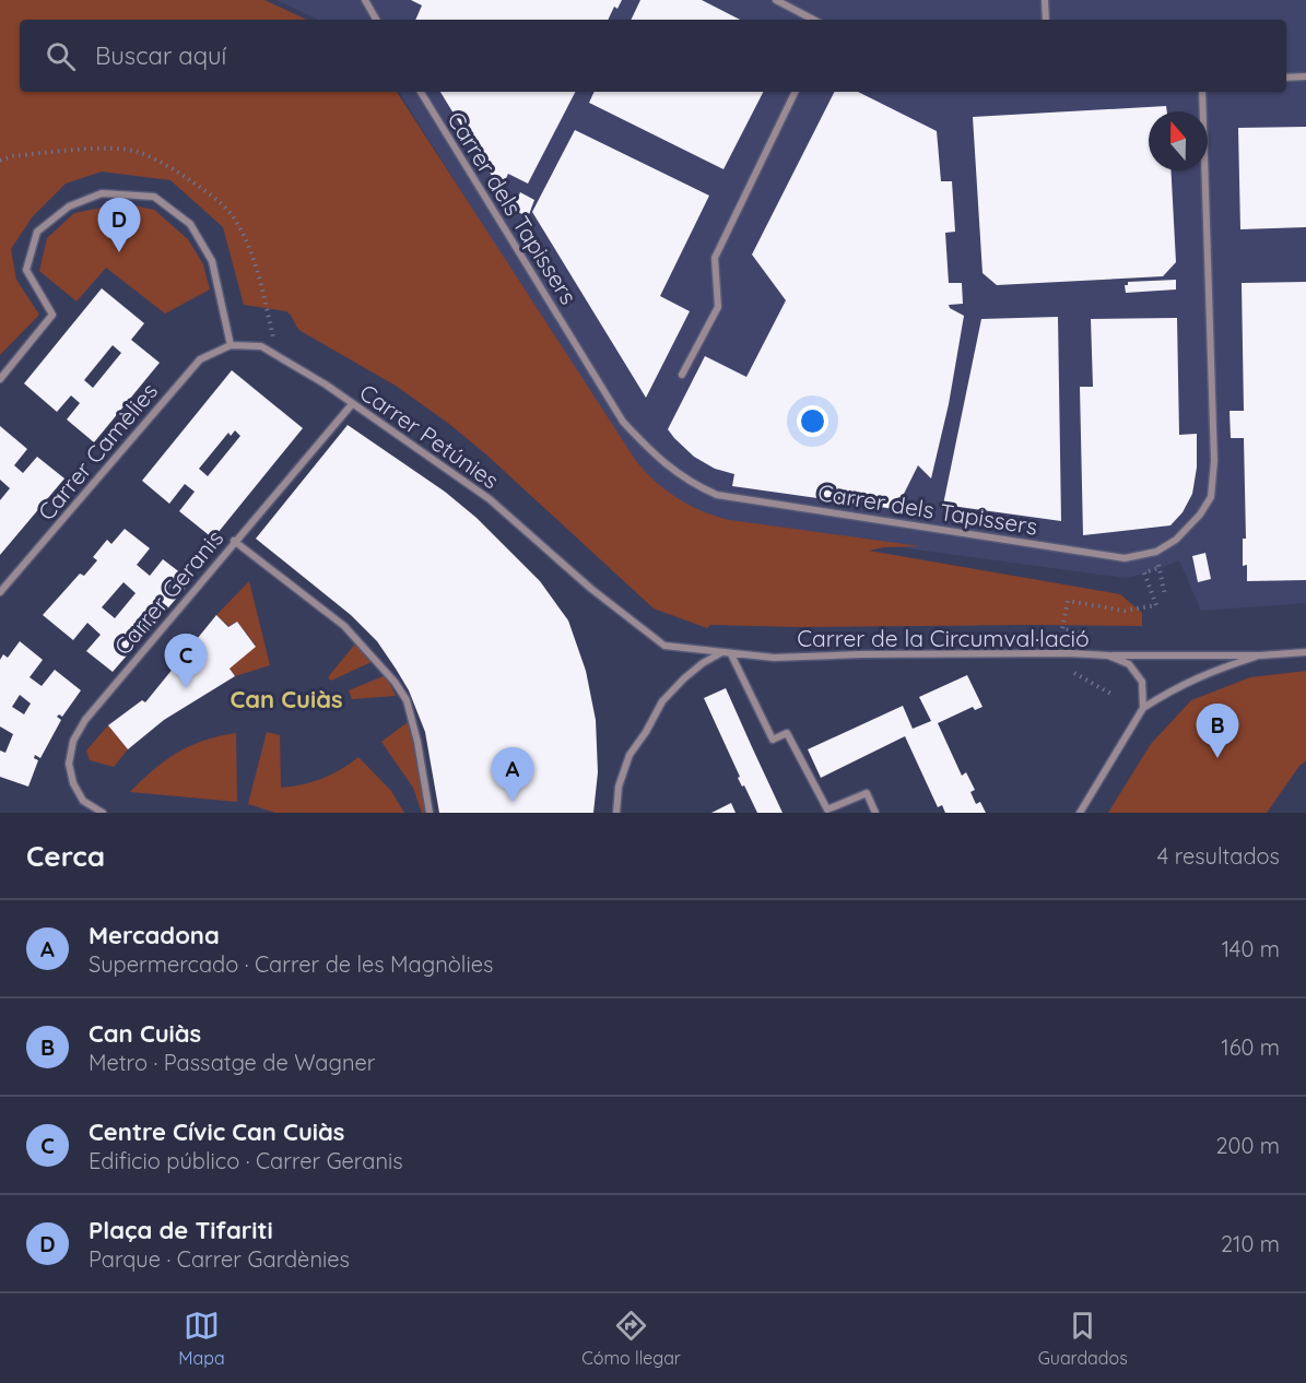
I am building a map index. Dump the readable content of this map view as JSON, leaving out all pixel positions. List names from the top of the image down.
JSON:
{
  "streets": {
    "street": [
      "Carrer dels Tapissers",
      "Carrer Petúnies",
      "Carrer Camèlies",
      "Carrer Geranis",
      "Carrer de la Circumval·lació"
    ]
  },
  "crossings": [
    ["Carrer Petúnies", "Carrer Camèlies"],
    ["Carrer Petúnies", "Carrer Geranis"],
    ["Carrer Petúnies", "Carrer de la Circumval·lació"]
  ],
  "districts": ["Can Cuiàs"],
  "north": "top",
  "page": {
    "search": "Buscar aquí",
    "pins": [
      "D",
      "C",
      "B",
      "A"
    ],
    "heading": ["Cerca", "4 resultados"],
    "list": [
      {
        "mark": "A",
        "name": "Mercadona",
        "note": "Supermercado · Carrer de les Magnòlies",
        "value": "140 m"
      },
      {
        "mark": "B",
        "name": "Can Cuiàs",
        "note": "Metro · Passatge de Wagner",
        "value": "160 m"
      },
      {
        "mark": "C",
        "name": "Centre Cívic Can Cuiàs",
        "note": "Edificio público · Carrer Geranis",
        "value": "200 m"
      },
      {
        "mark": "D",
        "name": "Plaça de Tifariti",
        "note": "Parque · Carrer Gardènies",
        "value": "210 m"
      }
    ],
    "nav": ["Mapa", "Cómo llegar", "Guardados"]
  }
}
